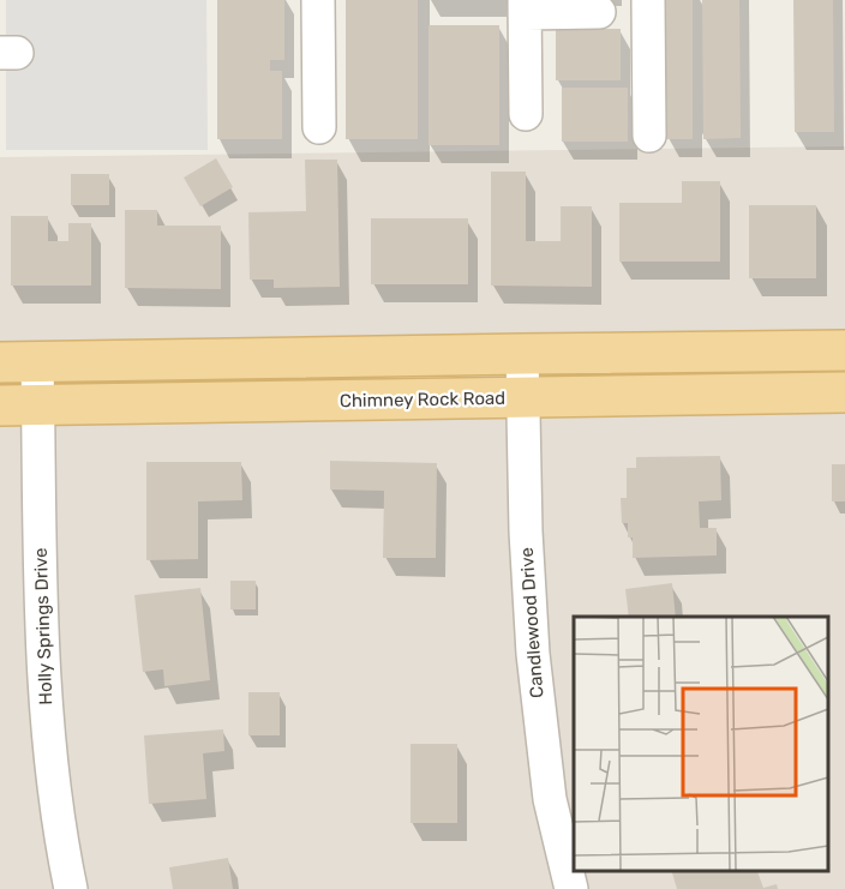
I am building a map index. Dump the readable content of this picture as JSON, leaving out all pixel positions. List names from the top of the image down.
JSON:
{
  "streets": {
    "main road": ["Chimney Rock Road"],
    "street": ["Candlewood Drive", "Holly Springs Drive"]
  },
  "crossings": [
    ["Chimney Rock Road", "Candlewood Drive"],
    ["Chimney Rock Road", "Holly Springs Drive"]
  ]
}
